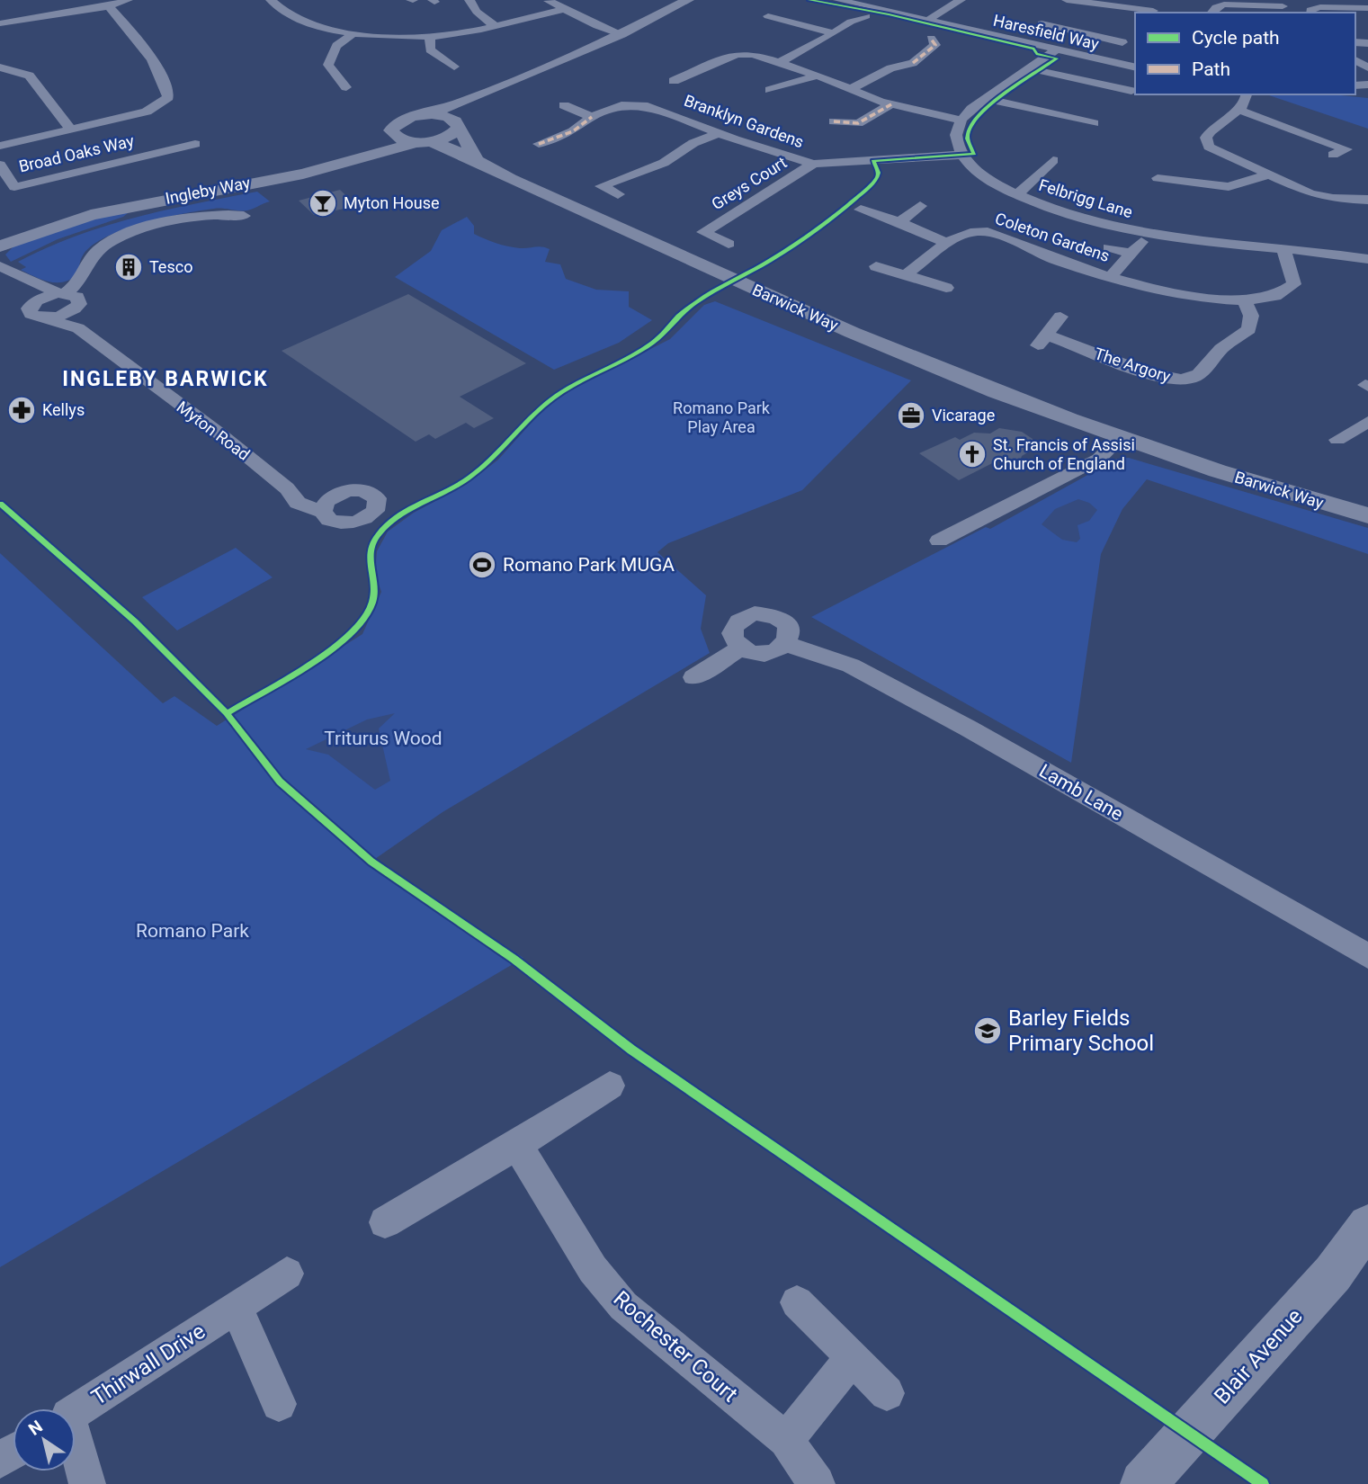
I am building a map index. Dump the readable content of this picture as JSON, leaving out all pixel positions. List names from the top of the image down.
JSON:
{
  "streets": {
    "street": [
      "Haresfield Way",
      "Branklyn Gardens",
      "Broad Oaks Way",
      "Greys Court",
      "Ingleby Way",
      "Felbrigg Lane",
      "Coleton Gardens",
      "Barwick Way",
      "The Argory",
      "Myton Road",
      "Lamb Lane",
      "Rochester Court",
      "Blair Avenue",
      "Thirwall Drive"
    ]
  },
  "crossings": [
    ["Branklyn Gardens", "Greys Court"],
    ["Branklyn Gardens", "Felbrigg Lane"],
    ["Ingleby Way", "Barwick Way"],
    ["Felbrigg Lane", "Coleton Gardens"],
    ["Coleton Gardens", "The Argory"]
  ],
  "districts": ["INGLEBY BARWICK"],
  "parks": ["Romano Park Play Area", "Triturus Wood", "Romano Park"],
  "places": {
    "bar": ["Myton House"],
    "building": ["Tesco"],
    "pharmacy": ["Kellys"],
    "office": ["Vicarage"],
    "church": ["St. Francis of Assisi Church of England"],
    "sports": ["Romano Park MUGA"],
    "school or university": ["Barley Fields Primary School"]
  },
  "legend": ["Cycle path", "Path"],
  "north": "top left"
}
